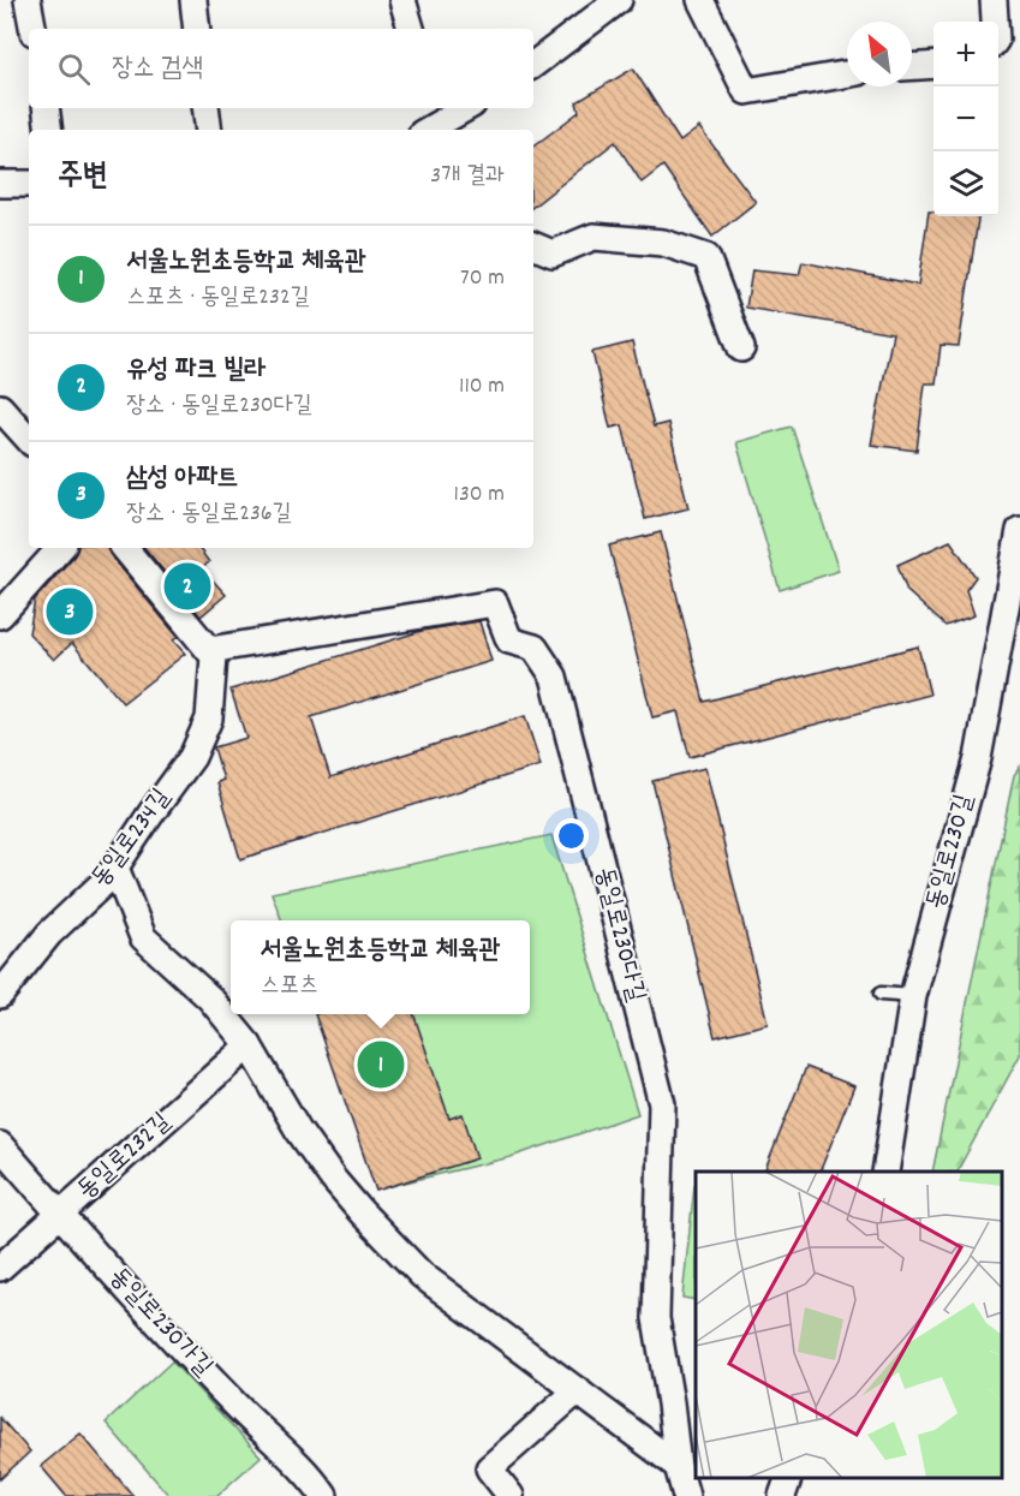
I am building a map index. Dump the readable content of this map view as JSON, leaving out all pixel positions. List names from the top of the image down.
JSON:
{
  "streets": {
    "street": [
      "동일로234길",
      "동일로230길",
      "동일로230다길",
      "동일로232길",
      "동일로230가길"
    ]
  },
  "crossings": [
    ["동일로234길", "동일로230다길"],
    ["동일로232길", "동일로230가길"]
  ],
  "north": "top left",
  "page": {
    "map_buttons": ["+", "−"],
    "search": "장소 검색",
    "heading": ["주변", "3개 결과"],
    "list": [
      {
        "mark": "1",
        "name": "서울노원초등학교 체육관",
        "note": "스포츠 · 동일로232길",
        "value": "70 m"
      },
      {
        "mark": "2",
        "name": "유성 파크 빌라",
        "note": "장소 · 동일로230다길",
        "value": "110 m"
      },
      {
        "mark": "3",
        "name": "삼성 아파트",
        "note": "장소 · 동일로236길",
        "value": "130 m"
      }
    ],
    "pins": ["2", "3", "1"],
    "popup": ["서울노원초등학교 체육관", "스포츠"]
  }
}
